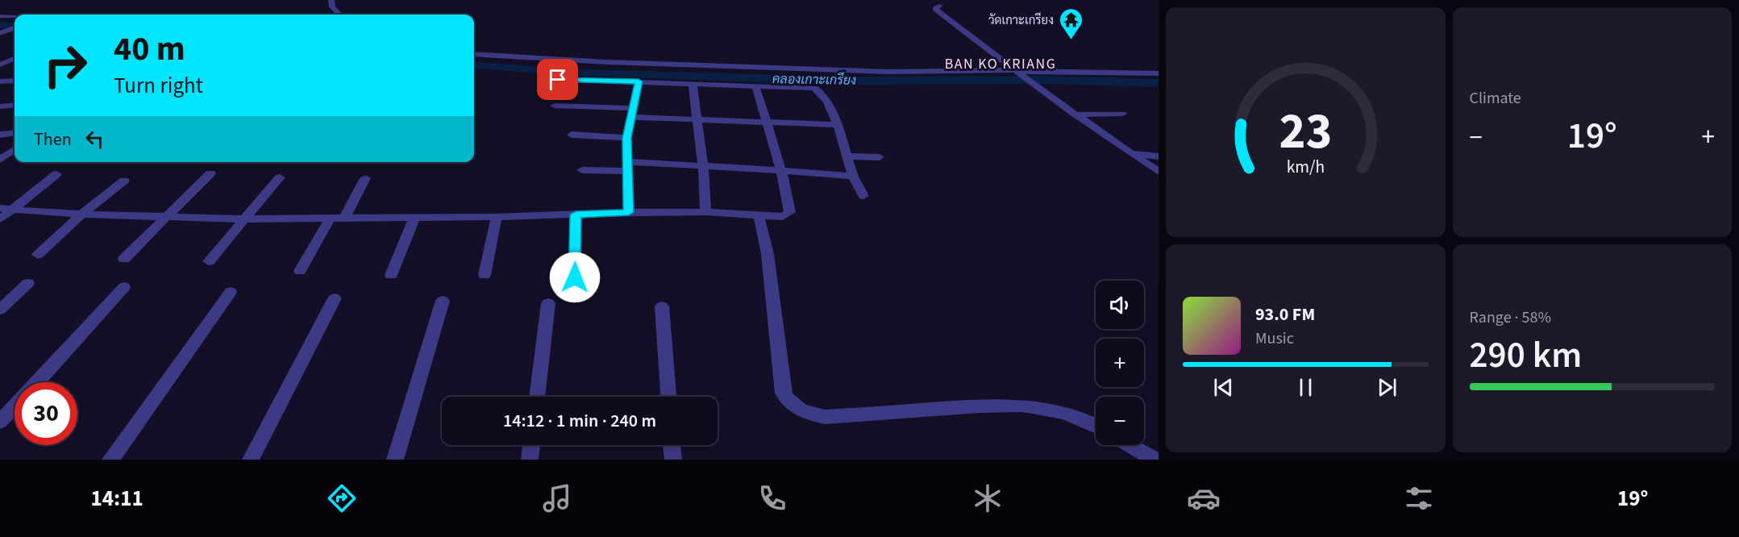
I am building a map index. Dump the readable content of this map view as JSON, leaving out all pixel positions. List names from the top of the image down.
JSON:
{
  "districts": ["BAN KO KRIANG"],
  "water": ["คลองเกาะเกรียง"],
  "places": {
    "temple": ["วัดเกาะเกรียง"]
  },
  "page": {
    "tile": [
      "Climate",
      ["Range · 58%", "290 km"]
    ],
    "turn": ["40 m", "Turn right"],
    "then": "Then",
    "heat": ["−", "19°", "+"],
    "map_buttons": ["+", "−"],
    "song": ["93.0 FM", "Music"],
    "limit": "30",
    "trip": "14:12 · 1 min · 240 m",
    "tabs": ["14:11", "19°"],
    "gauge": ["23", "km/h"]
  }
}
